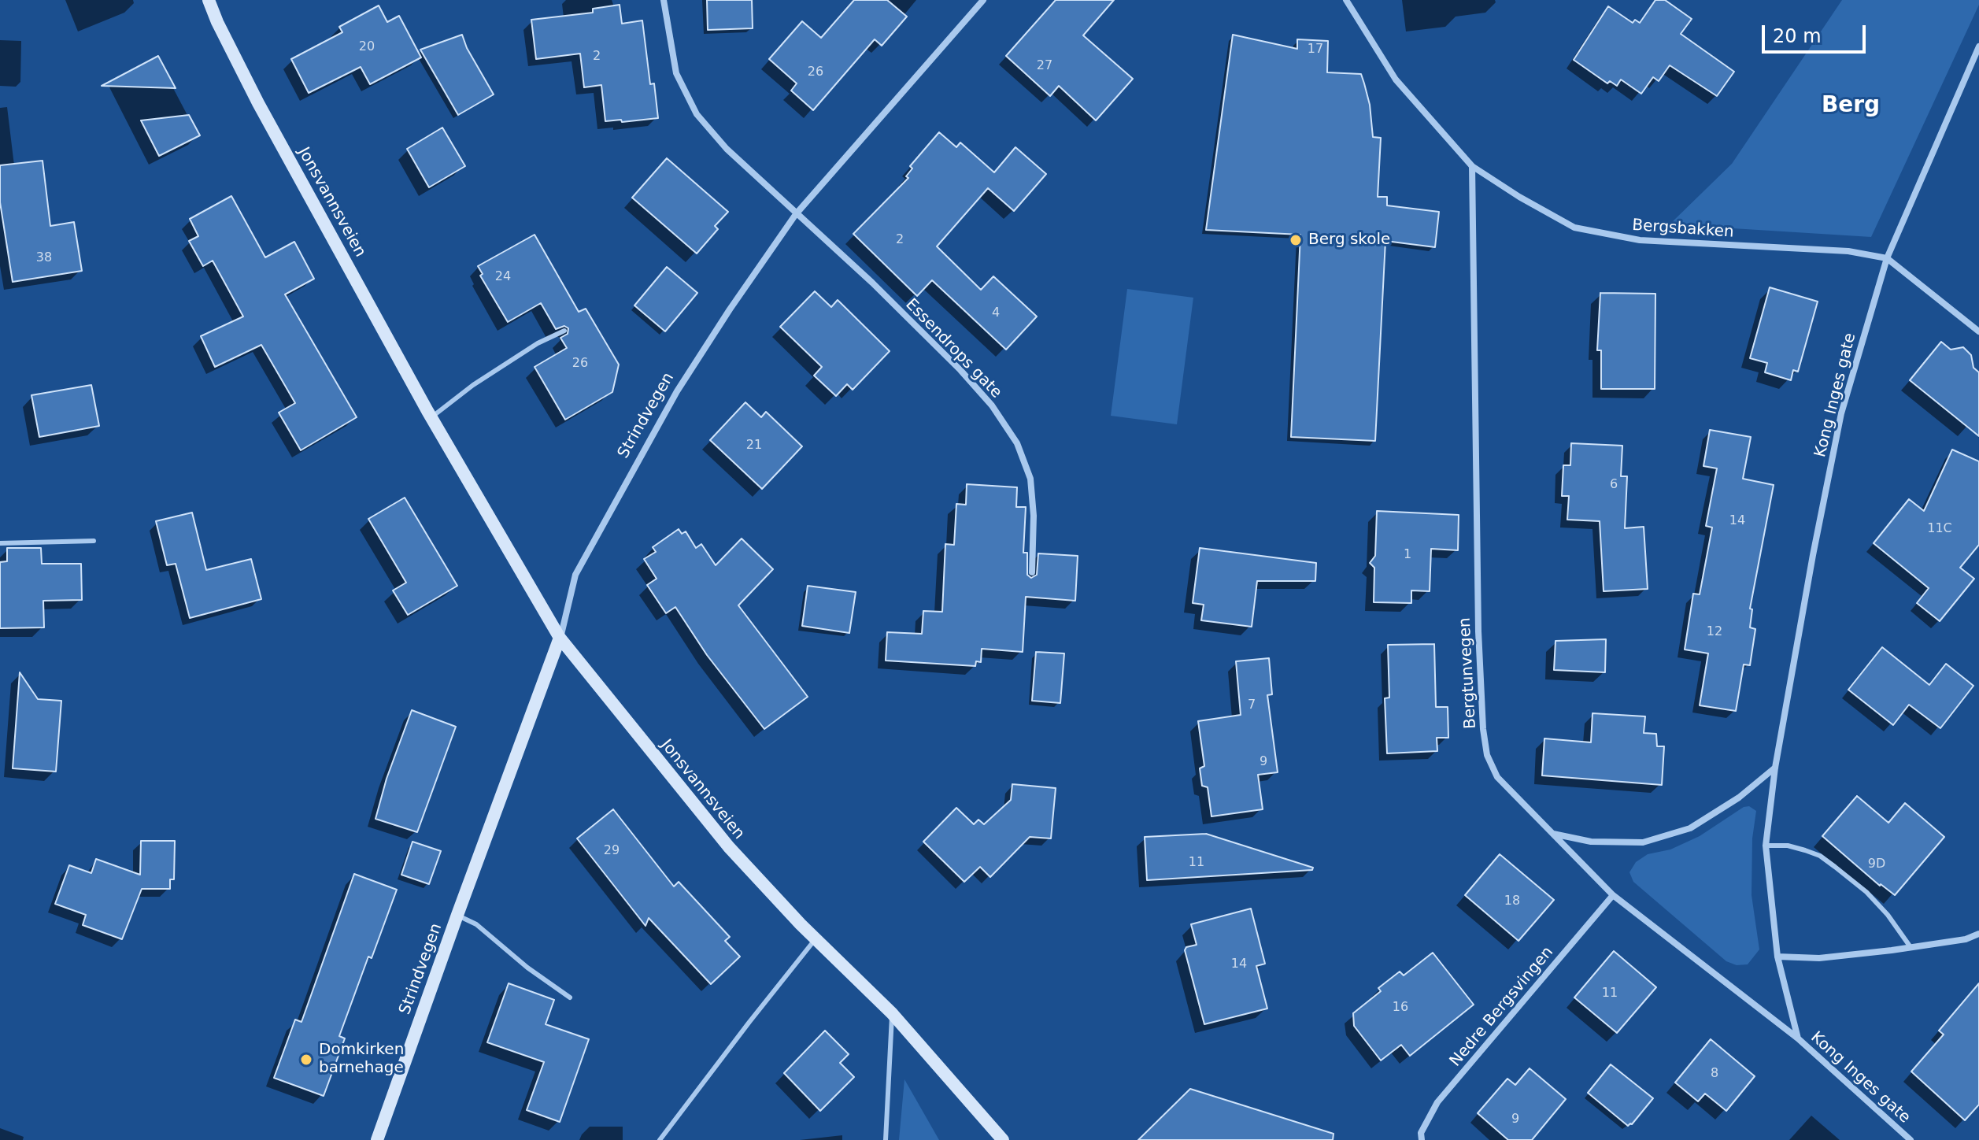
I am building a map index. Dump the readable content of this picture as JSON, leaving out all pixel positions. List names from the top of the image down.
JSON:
{
  "streets": {
    "street": [
      "Jonsvannsveien",
      "Bergsbakken",
      "Essendrops gate",
      "Kong Inges gate",
      "Strindvegen",
      "Bergtunvegen",
      "Nedre Bergsvingen"
    ]
  },
  "crossings": [
    ["Jonsvannsveien", "Strindvegen"],
    ["Bergsbakken", "Kong Inges gate"],
    ["Bergsbakken", "Bergtunvegen"],
    ["Essendrops gate", "Strindvegen"],
    ["Kong Inges gate", "Bergtunvegen"],
    ["Bergtunvegen", "Nedre Bergsvingen"]
  ],
  "districts": ["Berg"],
  "places": ["Berg skole", "Domkirken barnehage"],
  "house_numbers": [
    "20",
    "17",
    "2",
    "27",
    "26",
    "2",
    "38",
    "24",
    "4",
    "26",
    "21",
    "6",
    "14",
    "11C",
    "1",
    "12",
    "7",
    "9",
    "29",
    "11",
    "9D",
    "18",
    "14",
    "11",
    "16",
    "8",
    "9"
  ],
  "scale_bar": "20 m"
}
